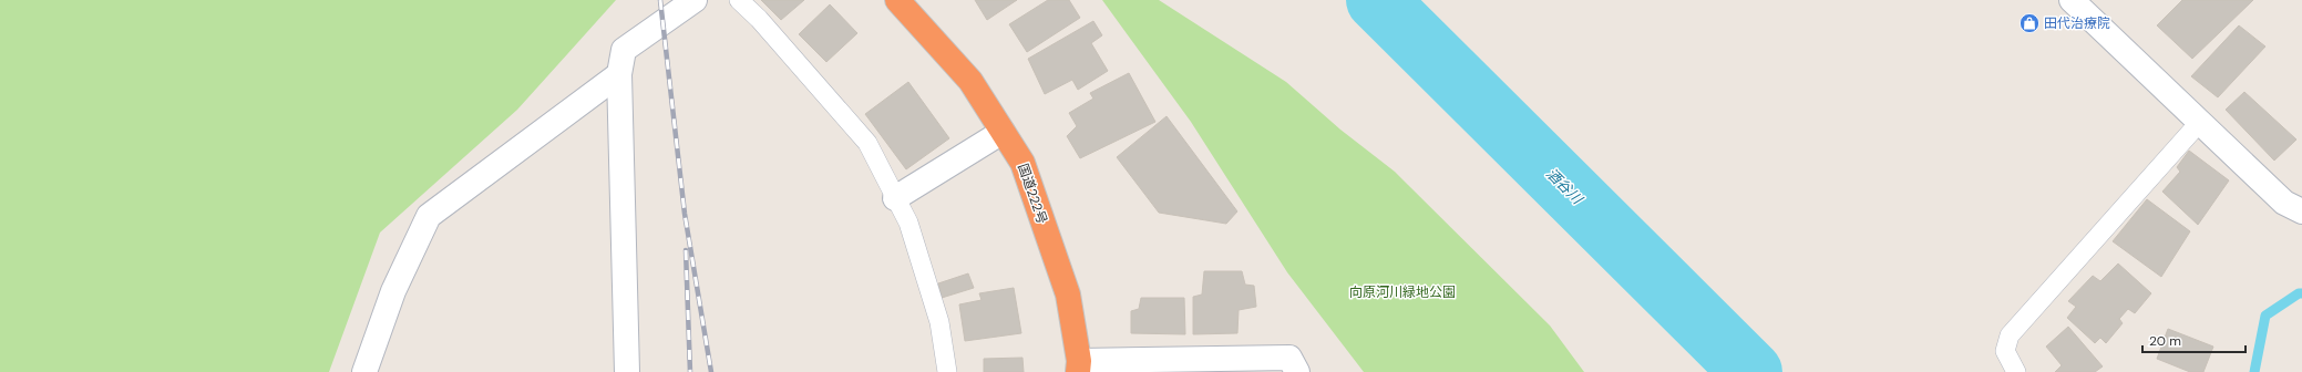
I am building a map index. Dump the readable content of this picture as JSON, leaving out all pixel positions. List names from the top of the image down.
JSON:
{
  "streets": {
    "highway": ["国道222号"]
  },
  "water": ["酒谷川"],
  "parks": ["向原河川緑地公園"],
  "places": {
    "shop": ["田代治療院"]
  },
  "scale_bar": "20 m"
}
